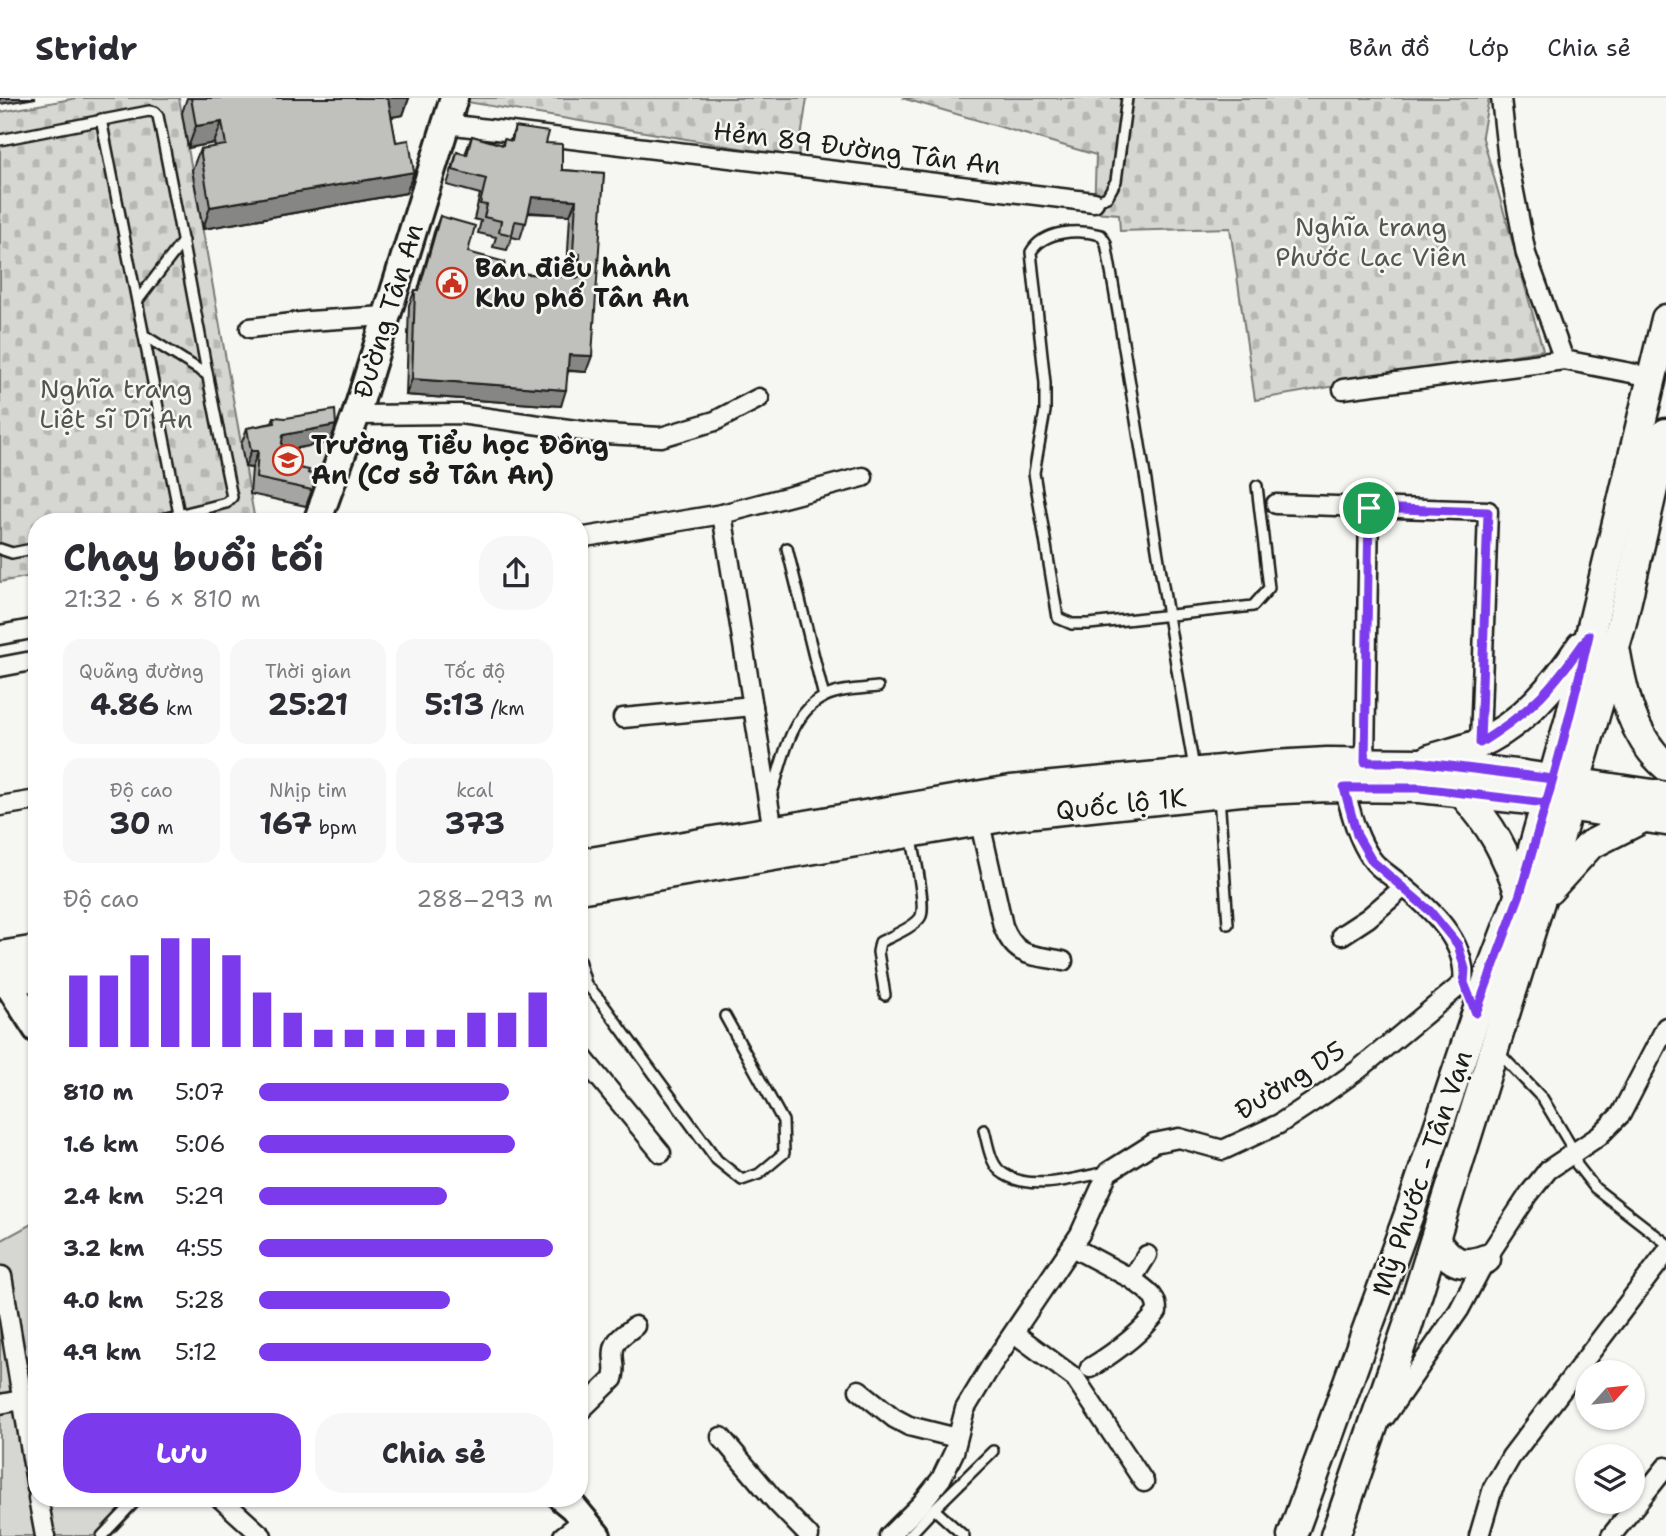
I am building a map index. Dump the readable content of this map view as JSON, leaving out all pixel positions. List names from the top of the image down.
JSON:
{
  "streets": {
    "main road": ["Quốc lộ 1K", "Mỹ Phước - Tân Vạn"],
    "street": ["Hẻm 89 Đường Tân An", "Đường Tân An", "Đường D5"]
  },
  "crossings": [
    ["Hẻm 89 Đường Tân An", "Đường Tân An"],
    ["Quốc lộ 1K", "Mỹ Phước - Tân Vạn"]
  ],
  "parks": ["Nghĩa trang Phước Lạc Viên", "Nghĩa trang Liệt sĩ Dĩ An"],
  "places": {
    "public building": ["Ban điều hành Khu phố Tân An"],
    "school or university": ["Trường Tiểu học Đông An (Cơ sở Tân An)"]
  },
  "north": "top right",
  "page": {
    "header": "Stridr",
    "nav": ["Bản đồ", "Lớp", "Chia sẻ"],
    "heading": ["Chạy buổi tối", "21:32 · 6 × 810 m"],
    "stats": [
      ["Quãng đường", "4.86 km"],
      ["Thời gian", "25:21"],
      ["Tốc độ", "5:13 /km"],
      ["Độ cao", "30 m"],
      ["Nhịp tim", "167 bpm"],
      ["kcal", "373"]
    ],
    "chart": ["Độ cao", "288–293 m"],
    "list": [
      {
        "name": "810 m",
        "note": "5:07"
      },
      {
        "name": "1.6 km",
        "note": "5:06"
      },
      {
        "name": "2.4 km",
        "note": "5:29"
      },
      {
        "name": "3.2 km",
        "note": "4:55"
      },
      {
        "name": "4.0 km",
        "note": "5:28"
      },
      {
        "name": "4.9 km",
        "note": "5:12"
      }
    ],
    "buttons": ["Lưu", "Chia sẻ"]
  }
}
